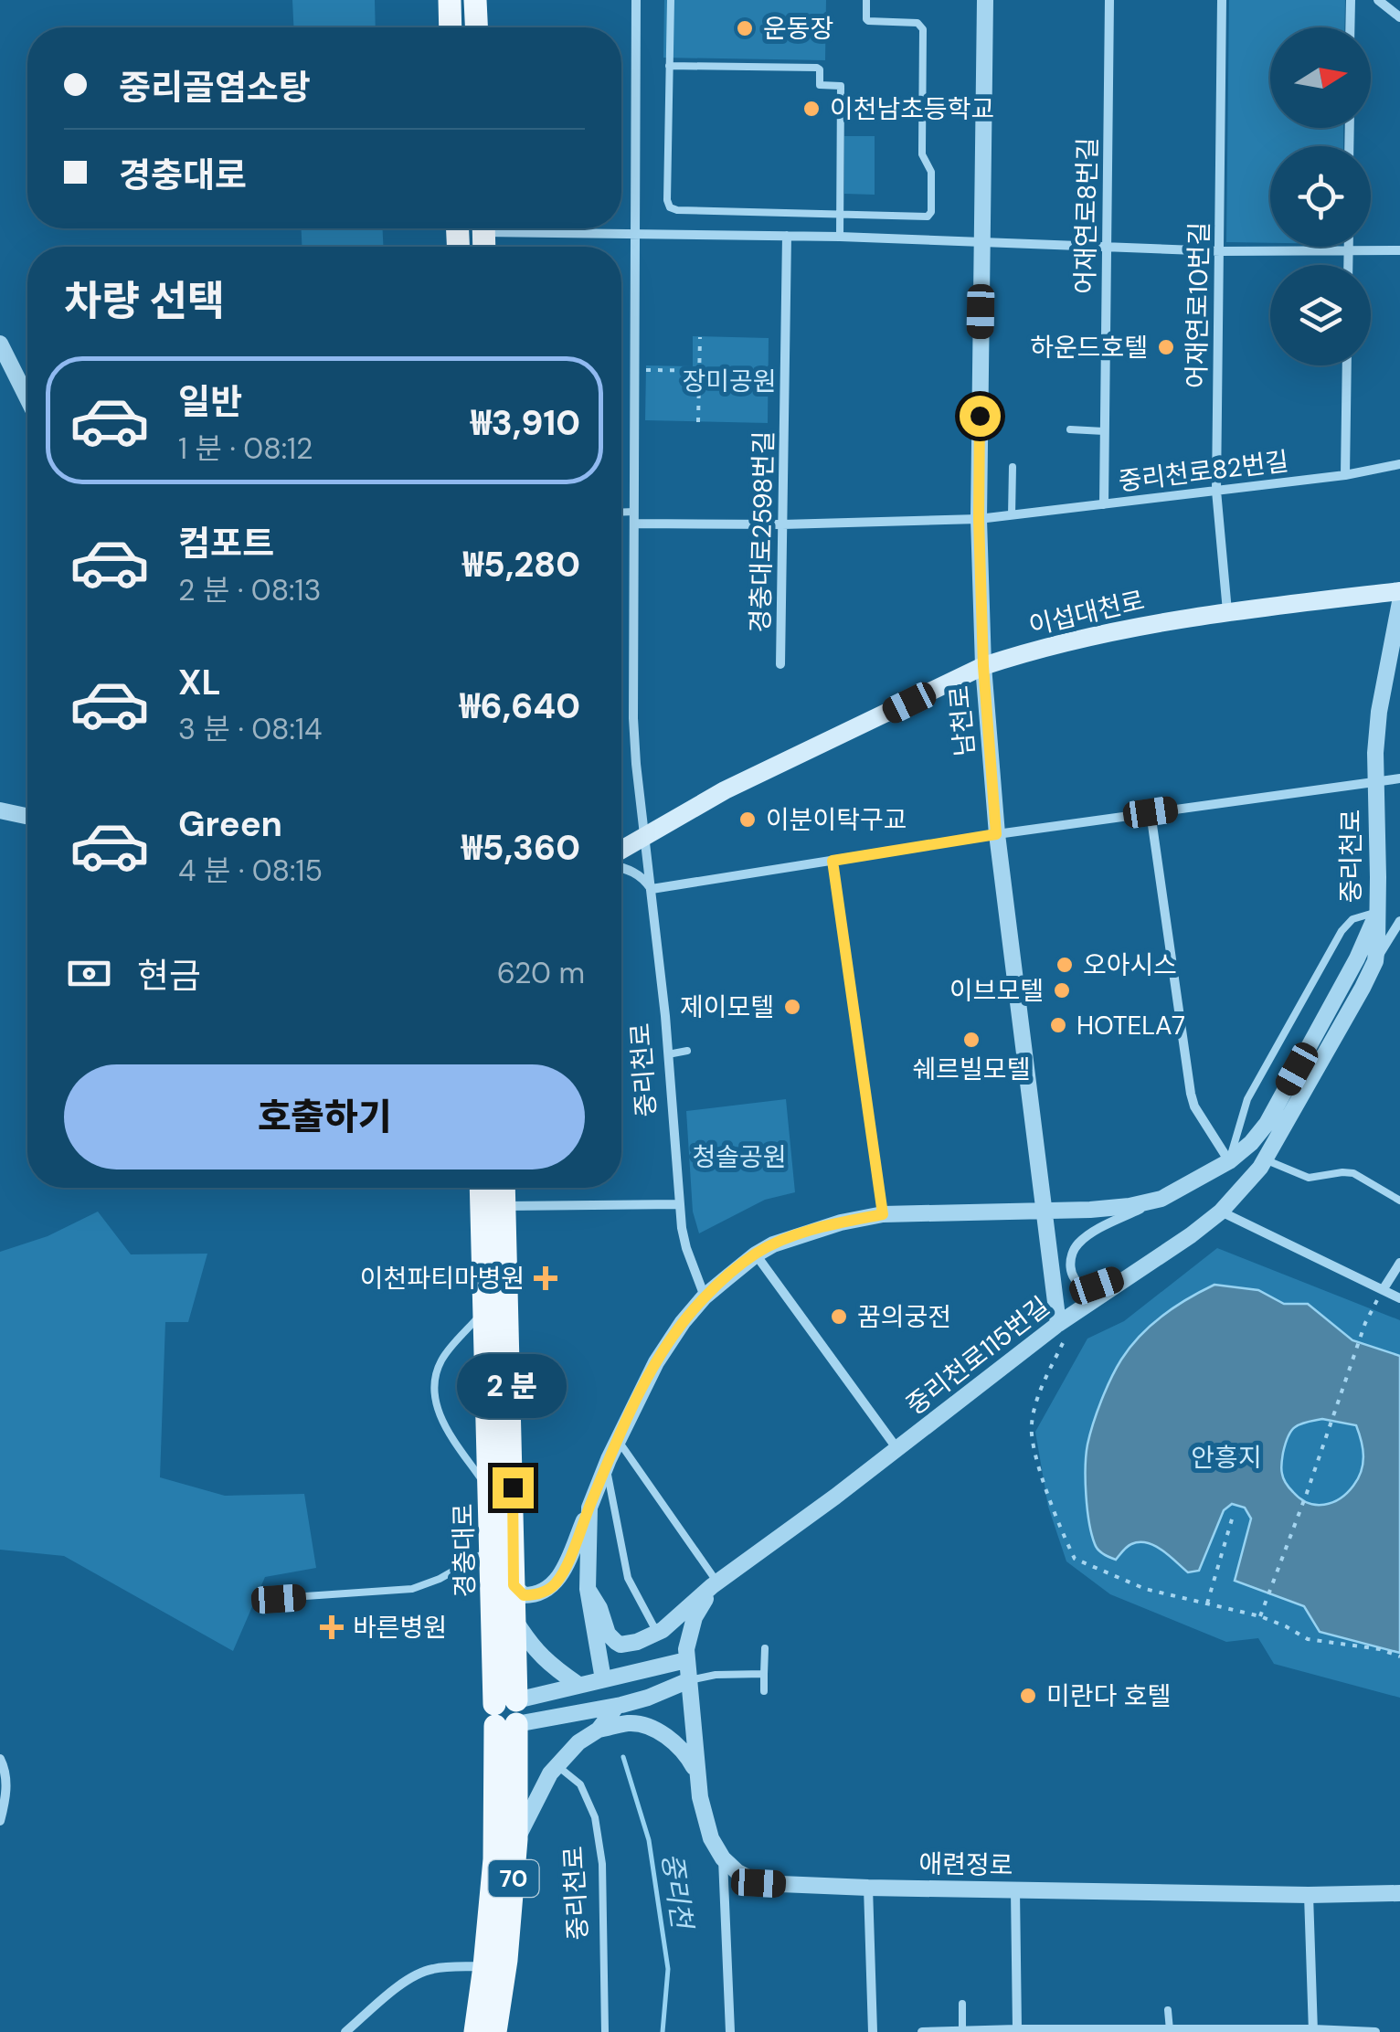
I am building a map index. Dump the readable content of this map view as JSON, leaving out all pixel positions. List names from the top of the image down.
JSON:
{
  "streets": {
    "main road": ["이섭대천로", "경충대로", "70"],
    "street": [
      "어재연로8번길",
      "어재연로10번길",
      "중리천로82번길",
      "경충대로2598번길",
      "남천로",
      "중리천로",
      "중리천로115번길",
      "애련정로"
    ]
  },
  "crossings": [
    ["어재연로8번길", "중리천로82번길"],
    ["어재연로10번길", "중리천로82번길"],
    ["어재연로10번길", "이섭대천로"],
    ["중리천로82번길", "경충대로2598번길"],
    ["중리천로82번길", "남천로"],
    ["중리천로82번길", "중리천로"],
    ["이섭대천로", "남천로"],
    ["이섭대천로", "중리천로"],
    ["남천로", "중리천로"],
    ["남천로", "중리천로115번길"],
    ["중리천로", "중리천로115번길"]
  ],
  "water": ["중리천"],
  "parks": ["장미공원", "청솔공원", "안흥지"],
  "places": {
    "other": [
      "운동장",
      "이천남초등학교",
      "하운드호텔",
      "이분이탁구교",
      "오아시스",
      "이브모텔",
      "제이모텔",
      "HOTELA7",
      "쉐르빌모텔",
      "꿈의궁전",
      "미란다 호텔"
    ],
    "health": ["이천파티마병원", "바른병원"]
  },
  "north": "right",
  "page": {
    "banner": ["중리골염소탕", "경충대로"],
    "heading": "차량 선택",
    "list": [
      {
        "name": "일반",
        "note": "1 분 · 08:12",
        "value": "₩3,910"
      },
      {
        "name": "컴포트",
        "note": "2 분 · 08:13",
        "value": "₩5,280"
      },
      {
        "name": "XL",
        "note": "3 분 · 08:14",
        "value": "₩6,640"
      },
      {
        "name": "Green",
        "note": "4 분 · 08:15",
        "value": "₩5,360"
      }
    ],
    "pay": ["현금", "620 m"],
    "buttons": "호출하기",
    "bubble": "2 분"
  }
}
